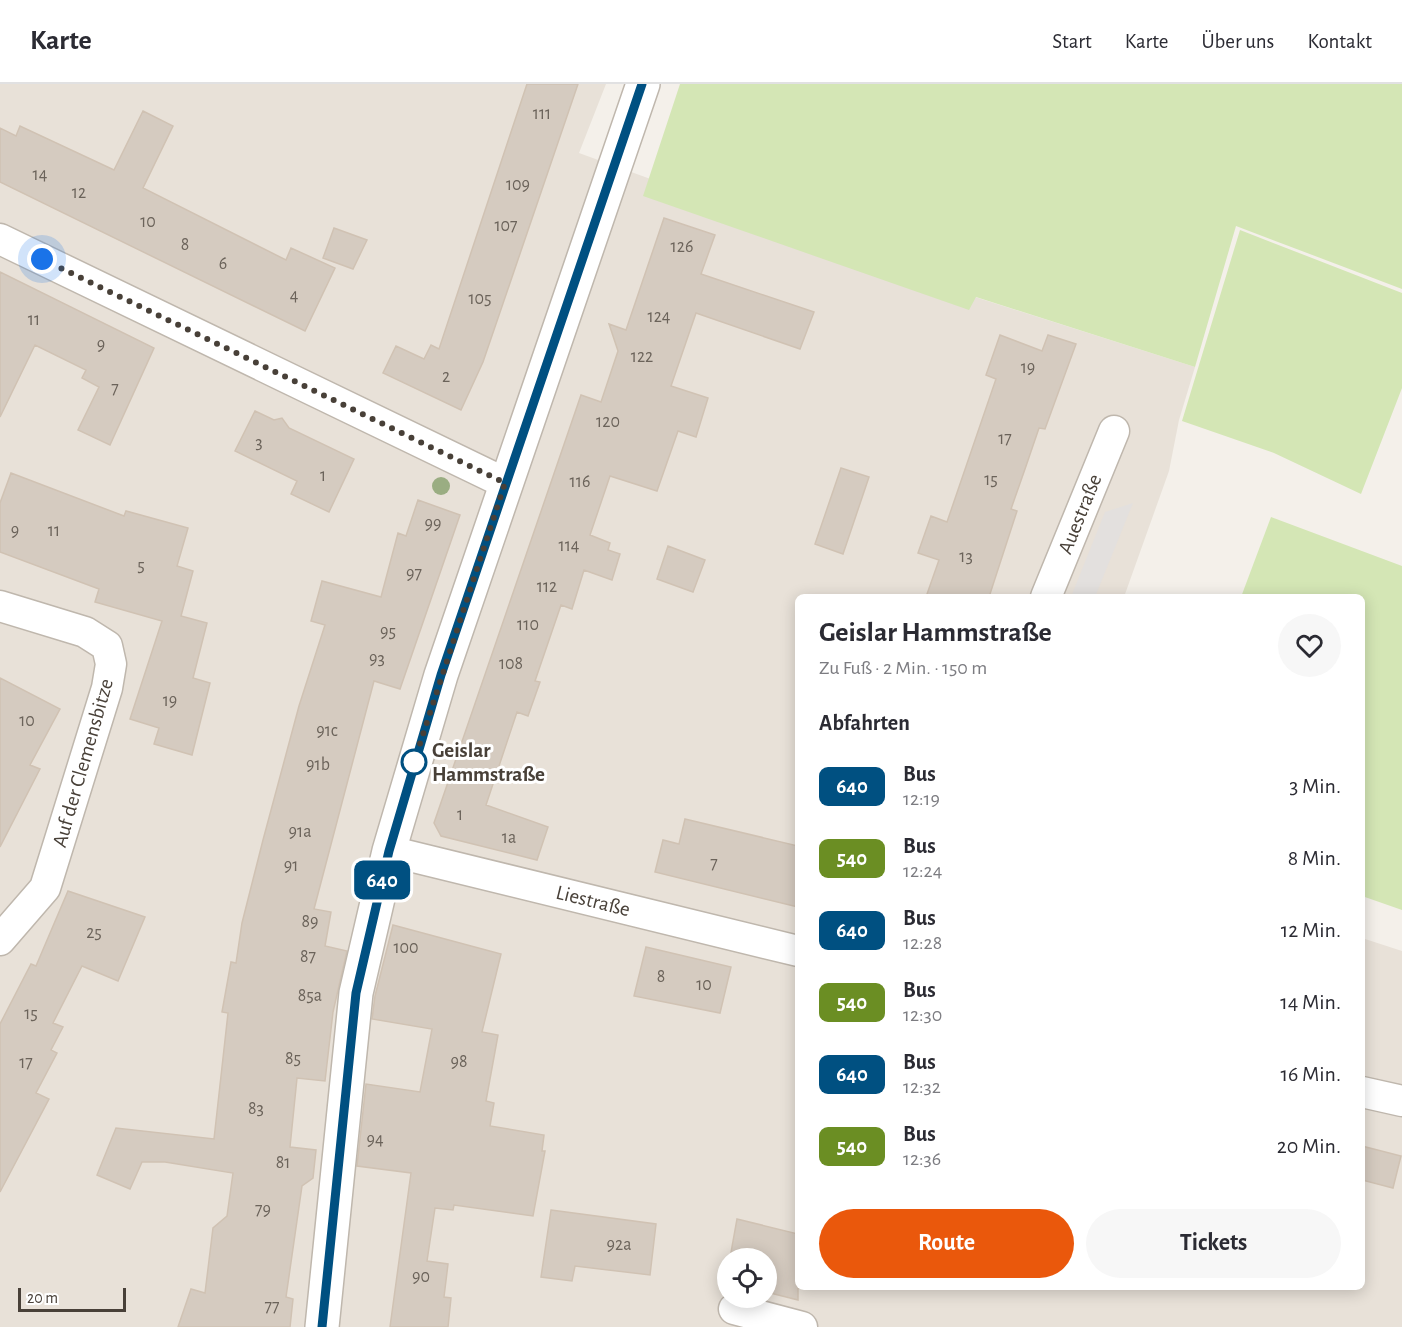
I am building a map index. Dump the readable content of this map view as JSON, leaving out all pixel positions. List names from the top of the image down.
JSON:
{
  "streets": {
    "street": ["Auestraße", "Auf der Clemensbitze", "Liestraße"]
  },
  "places": ["Geislar Hammstraße"],
  "lines": ["bus line 640"],
  "house_numbers": [
    "111",
    "14",
    "109",
    "12",
    "10",
    "107",
    "8",
    "126",
    "6",
    "4",
    "105",
    "124",
    "11",
    "9",
    "122",
    "19",
    "2",
    "7",
    "120",
    "17",
    "3",
    "1",
    "15",
    "116",
    "99",
    "9",
    "11",
    "114",
    "13",
    "5",
    "97",
    "112",
    "110",
    "95",
    "93",
    "108",
    "19",
    "10",
    "91c",
    "91b",
    "1",
    "91a",
    "1a",
    "7",
    "91",
    "89",
    "25",
    "100",
    "87",
    "8",
    "10",
    "85a",
    "15",
    "85",
    "98",
    "17",
    "83",
    "94",
    "81",
    "79",
    "92a",
    "90",
    "77"
  ],
  "scale_bar": "20 m",
  "page": {
    "header": "Karte",
    "nav": [
      "Start",
      "Karte",
      "Über uns",
      "Kontakt"
    ],
    "on_map": "640",
    "heading": [
      ["Geislar Hammstraße", "Zu Fuß · 2 Min. · 150 m"],
      "Abfahrten"
    ],
    "list": [
      {
        "mark": "640",
        "name": "Bus",
        "note": "12:19",
        "value": "3 Min."
      },
      {
        "mark": "540",
        "name": "Bus",
        "note": "12:24",
        "value": "8 Min."
      },
      {
        "mark": "640",
        "name": "Bus",
        "note": "12:28",
        "value": "12 Min."
      },
      {
        "mark": "540",
        "name": "Bus",
        "note": "12:30",
        "value": "14 Min."
      },
      {
        "mark": "640",
        "name": "Bus",
        "note": "12:32",
        "value": "16 Min."
      },
      {
        "mark": "540",
        "name": "Bus",
        "note": "12:36",
        "value": "20 Min."
      }
    ],
    "buttons": ["Route", "Tickets"],
    "scale": "20 m"
  }
}
